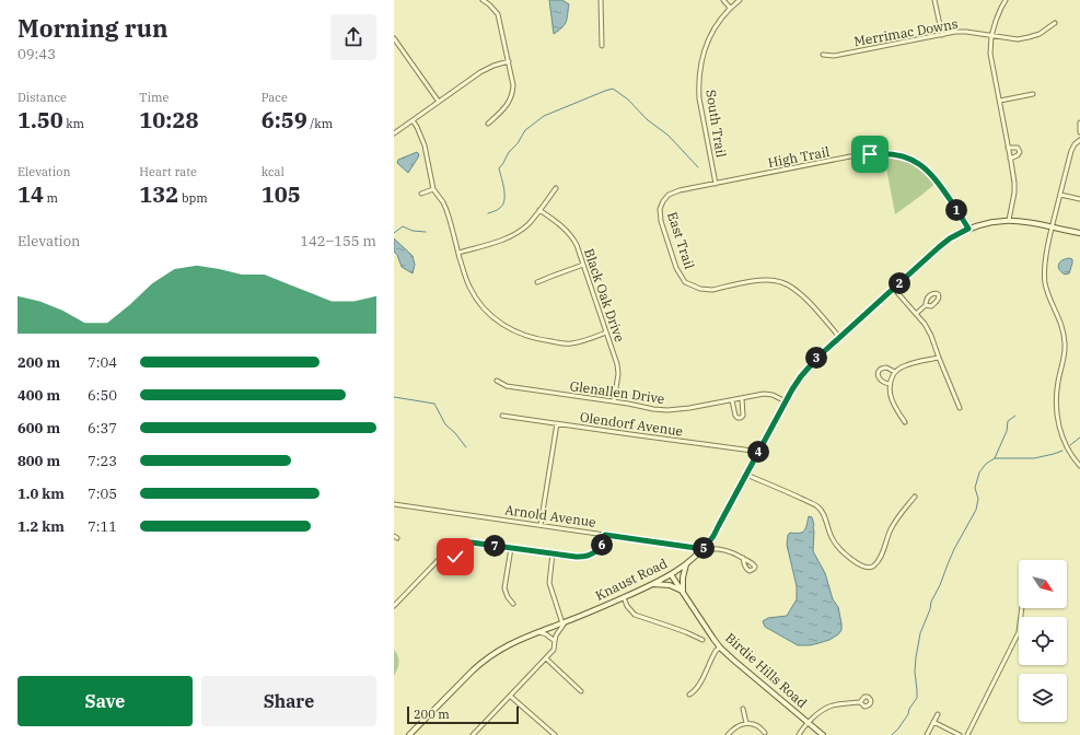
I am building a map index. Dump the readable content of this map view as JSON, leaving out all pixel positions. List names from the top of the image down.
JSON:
{
  "streets": {
    "main road": ["Knaust Road", "Birdie Hills Road"],
    "street": [
      "Merrimac Downs",
      "South Trail",
      "High Trail",
      "East Trail",
      "Black Oak Drive",
      "Glenallen Drive",
      "Olendorf Avenue",
      "Arnold Avenue"
    ]
  },
  "crossings": [
    ["South Trail", "High Trail"],
    ["High Trail", "East Trail"],
    ["High Trail", "Knaust Road"],
    ["East Trail", "Knaust Road"],
    ["Black Oak Drive", "Glenallen Drive"],
    ["Glenallen Drive", "Knaust Road"],
    ["Olendorf Avenue", "Knaust Road"],
    ["Arnold Avenue", "Knaust Road"],
    ["Knaust Road", "Birdie Hills Road"]
  ],
  "scale_bar": "200 m",
  "north": "bottom right",
  "page": {
    "heading": ["Morning run", "09:43"],
    "stats": [
      ["Distance", "1.50 km"],
      ["Time", "10:28"],
      ["Pace", "6:59 /km"],
      ["Elevation", "14 m"],
      ["Heart rate", "132 bpm"],
      ["kcal", "105"]
    ],
    "pins": [
      "1",
      "2",
      "3",
      "4",
      "6",
      "7",
      "5"
    ],
    "chart": ["Elevation", "142–155 m"],
    "list": [
      {
        "name": "200 m",
        "note": "7:04"
      },
      {
        "name": "400 m",
        "note": "6:50"
      },
      {
        "name": "600 m",
        "note": "6:37"
      },
      {
        "name": "800 m",
        "note": "7:23"
      },
      {
        "name": "1.0 km",
        "note": "7:05"
      },
      {
        "name": "1.2 km",
        "note": "7:11"
      }
    ],
    "buttons": ["Save", "Share"],
    "scale": "200 m"
  }
}
